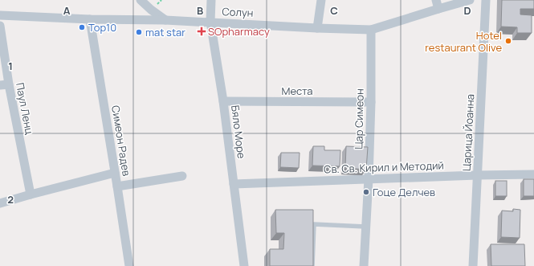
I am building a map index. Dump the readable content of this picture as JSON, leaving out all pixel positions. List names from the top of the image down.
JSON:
{
  "streets": {
    "street": [
      "Солун",
      "Места",
      "Паул Ленц",
      "Цар Симеон",
      "Бяло Море",
      "Царица Йоанна",
      "Симеон Радев",
      "Св. Св. Кирил и Методий"
    ]
  },
  "crossings": [
    ["Солун", "Цар Симеон"],
    ["Солун", "Бяло Море"],
    ["Солун", "Симеон Радев"],
    ["Места", "Цар Симеон"],
    ["Места", "Бяло Море"],
    ["Цар Симеон", "Св. Св. Кирил и Методий"],
    ["Бяло Море", "Св. Св. Кирил и Методий"],
    ["Царица Йоанна", "Св. Св. Кирил и Методий"]
  ],
  "places": {
    "other": [
      "Top10",
      "mat star",
      "Hotel restaurant Olive",
      "Гоце Делчев"
    ],
    "health": ["SOpharmacy"]
  },
  "grid": {
    "columns": [
      "A",
      "B",
      "C",
      "D"
    ],
    "rows": ["1", "2"]
  }
}
